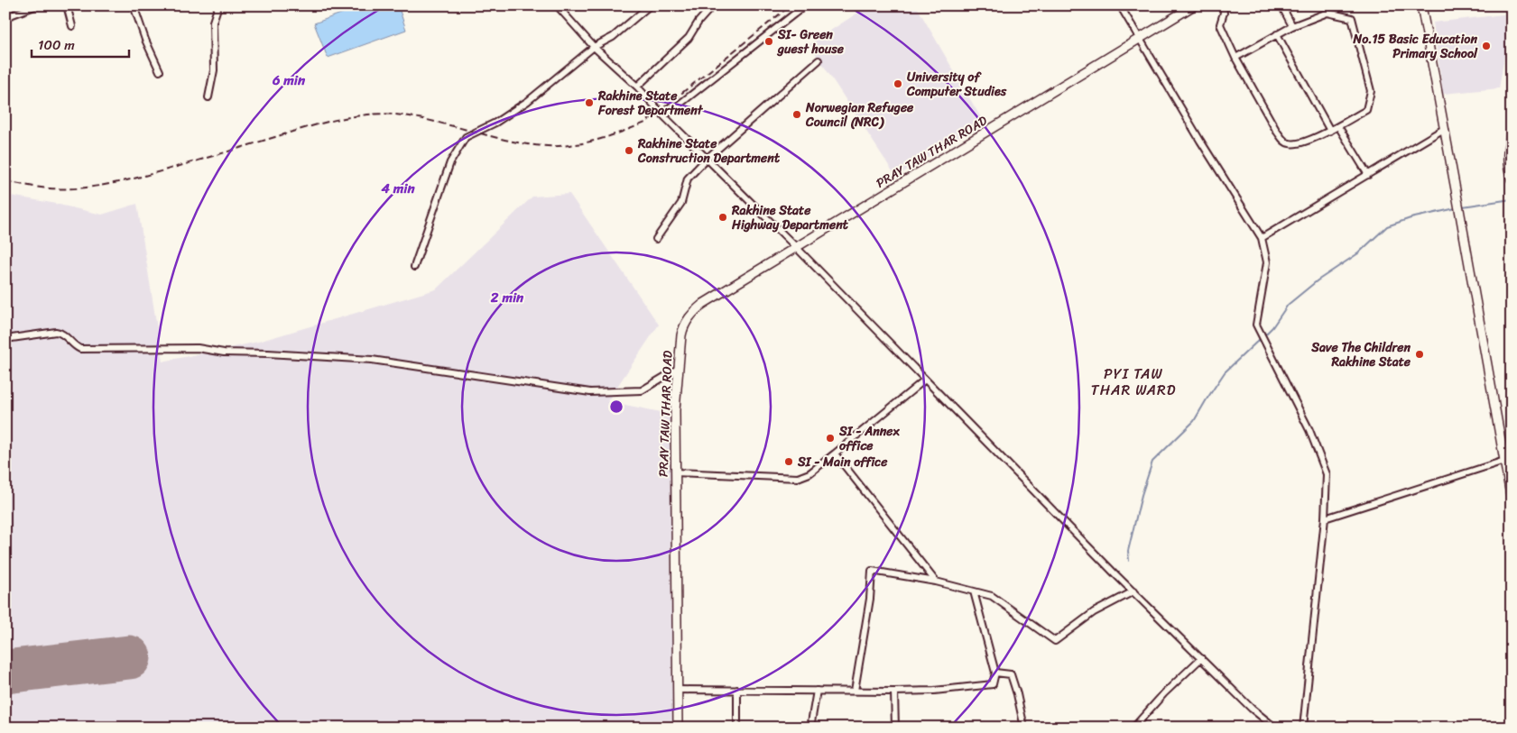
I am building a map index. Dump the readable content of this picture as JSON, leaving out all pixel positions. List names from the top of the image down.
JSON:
{
  "streets": {
    "street": ["PRAY TAW THAR ROAD"]
  },
  "districts": ["PYI TAW THAR WARD"],
  "places": [
    "SI- Green guest house",
    "No.15 Basic Education Primary School",
    "University of Computer Studies",
    "Rakhine State Forest Department",
    "Norwegian Refugee Council (NRC)",
    "Rakhine State Construction Department",
    "Rakhine State Highway Department",
    "Save The Children Rakhine State",
    "SI - Annex office",
    "SI - Main office"
  ],
  "scale_bar": "100 m",
  "rings": ["6 min", "4 min", "2 min"]
}
